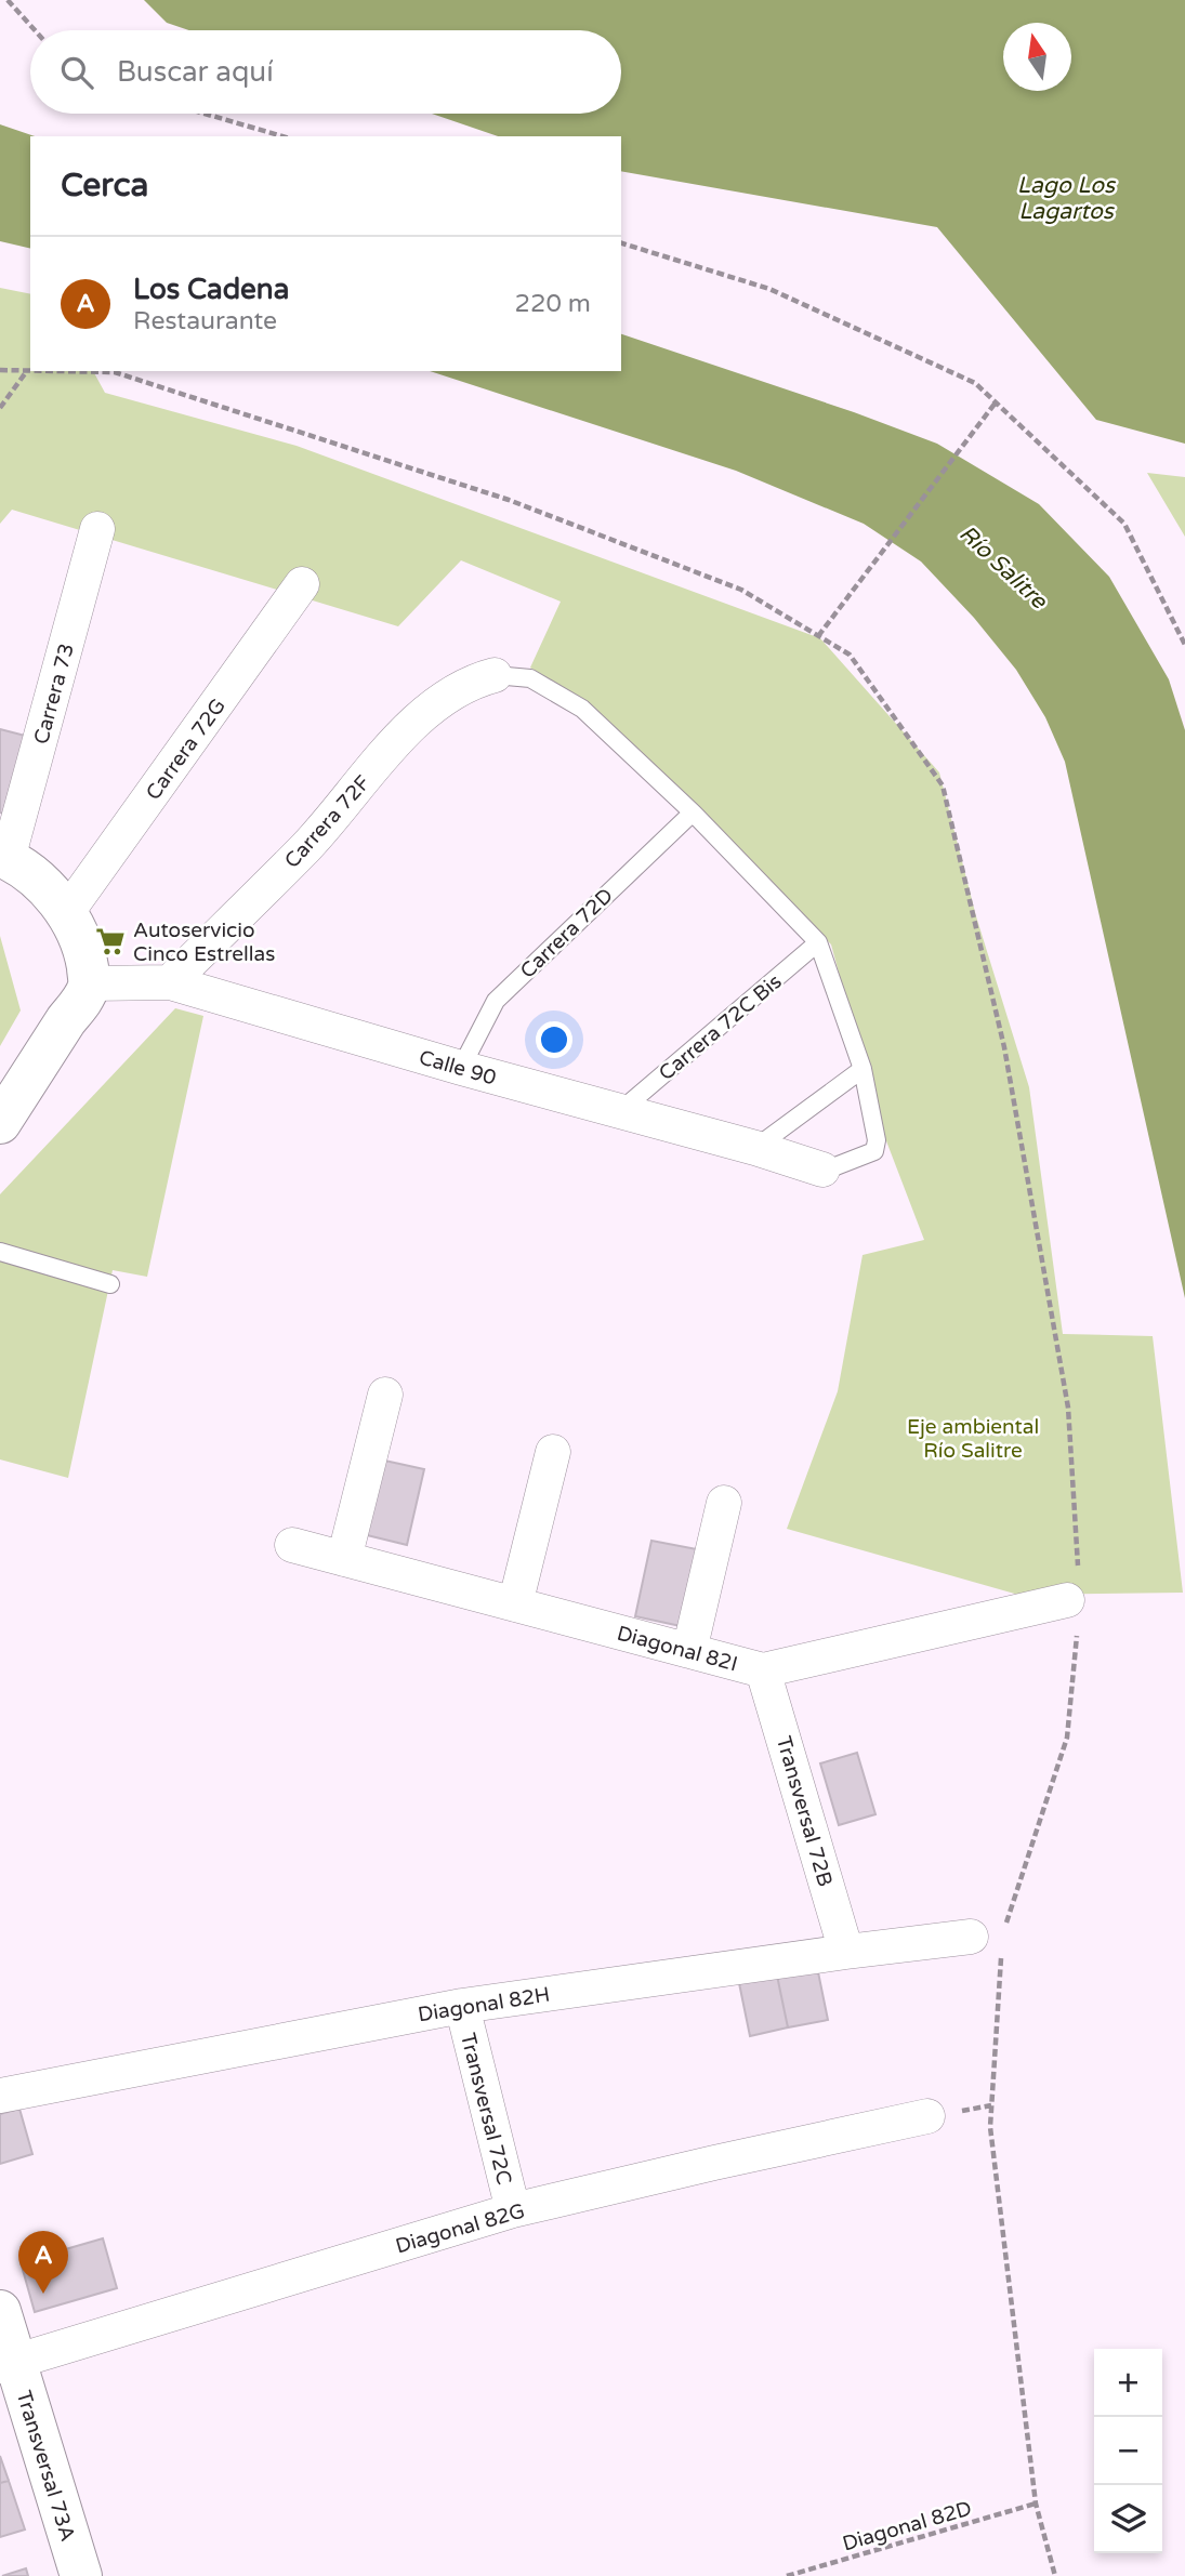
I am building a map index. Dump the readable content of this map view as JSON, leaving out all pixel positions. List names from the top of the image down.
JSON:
{
  "streets": {
    "street": [
      "Carrera 73",
      "Carrera 72G",
      "Carrera 72F",
      "Calle 90",
      "Diagonal 82I",
      "Transversal 72B",
      "Diagonal 82H",
      "Transversal 72C",
      "Diagonal 82G",
      "Transversal 73A"
    ],
    "lane": ["Carrera 72D", "Carrera 72C Bis"],
    "path": ["Diagonal 82D"]
  },
  "crossings": [
    ["Carrera 72F", "Calle 90"],
    ["Carrera 72D", "Calle 90"],
    ["Carrera 72C Bis", "Calle 90"],
    ["Diagonal 82I", "Transversal 72B"],
    ["Transversal 72B", "Diagonal 82H"],
    ["Diagonal 82H", "Transversal 72C"],
    ["Transversal 72C", "Diagonal 82G"],
    ["Diagonal 82G", "Transversal 73A"]
  ],
  "water": ["Lago Los Lagartos", "Río Salitre"],
  "parks": ["Eje ambiental Río Salitre"],
  "places": {
    "supermarket": ["Autoservicio Cinco Estrellas"]
  },
  "north": "top",
  "page": {
    "search": "Buscar aquí",
    "heading": "Cerca",
    "list": [
      {
        "mark": "A",
        "name": "Los Cadena",
        "note": "Restaurante",
        "value": "220 m"
      }
    ],
    "pins": "A",
    "map_buttons": ["+", "−"]
  }
}
